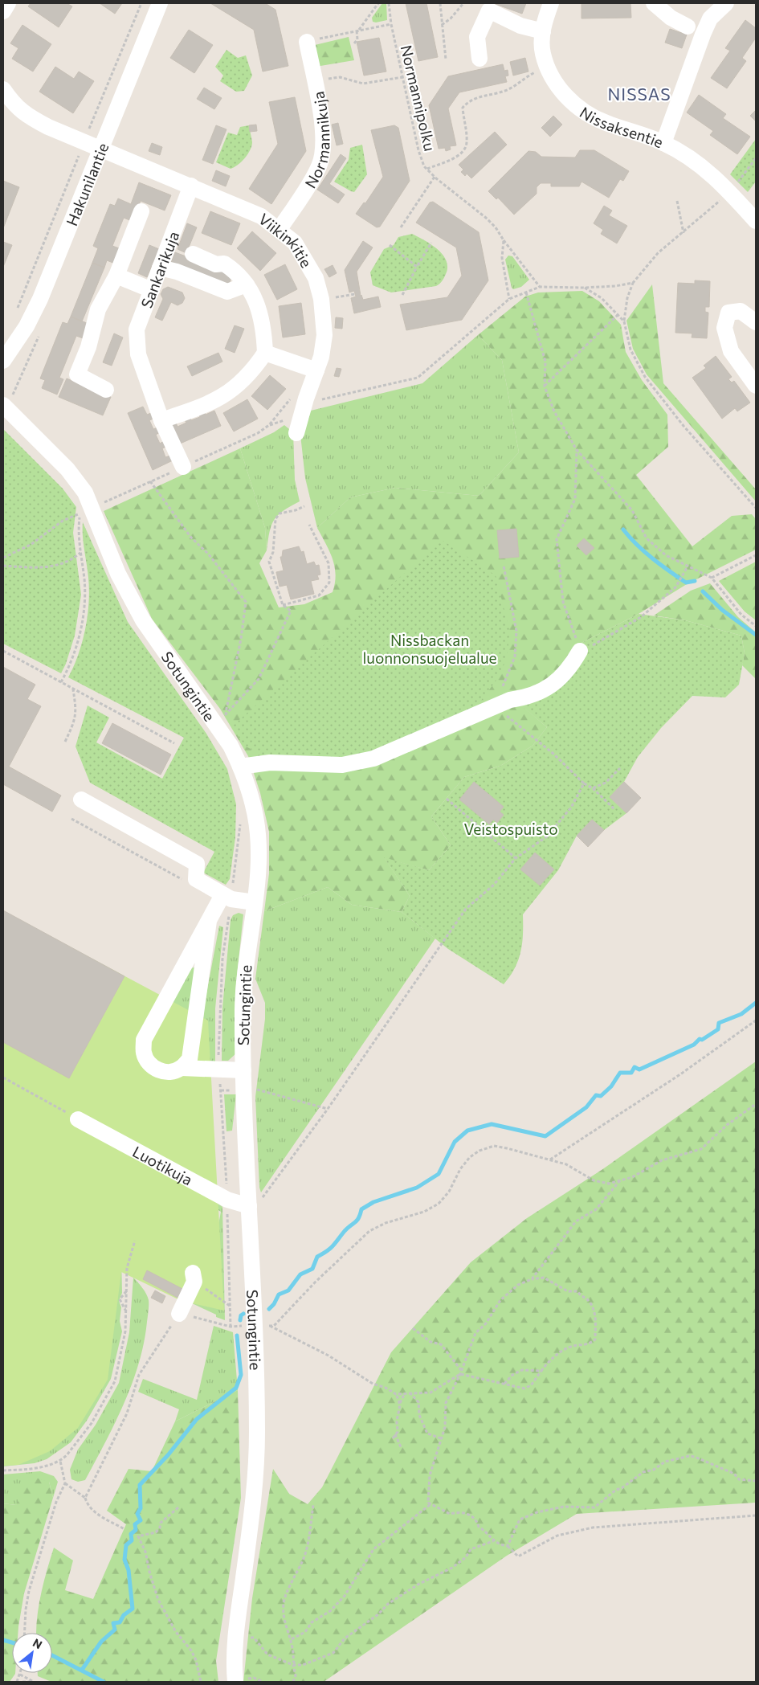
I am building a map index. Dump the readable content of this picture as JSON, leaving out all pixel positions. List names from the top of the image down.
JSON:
{
  "streets": {
    "street": [
      "Nissaksentie",
      "Normannikuja",
      "Hakunilantie",
      "Viikinkitie",
      "Sankarikuja",
      "Sotungintie",
      "Luotikuja"
    ],
    "path": ["Normannipolku"]
  },
  "crossings": [
    ["Normannikuja", "Viikinkitie"],
    ["Hakunilantie", "Viikinkitie"],
    ["Viikinkitie", "Sankarikuja"],
    ["Sotungintie", "Luotikuja"]
  ],
  "districts": ["NISSAS"],
  "parks": ["Nissbackan luonnonsuojelualue", "Veistospuisto"],
  "north": "top right"
}
